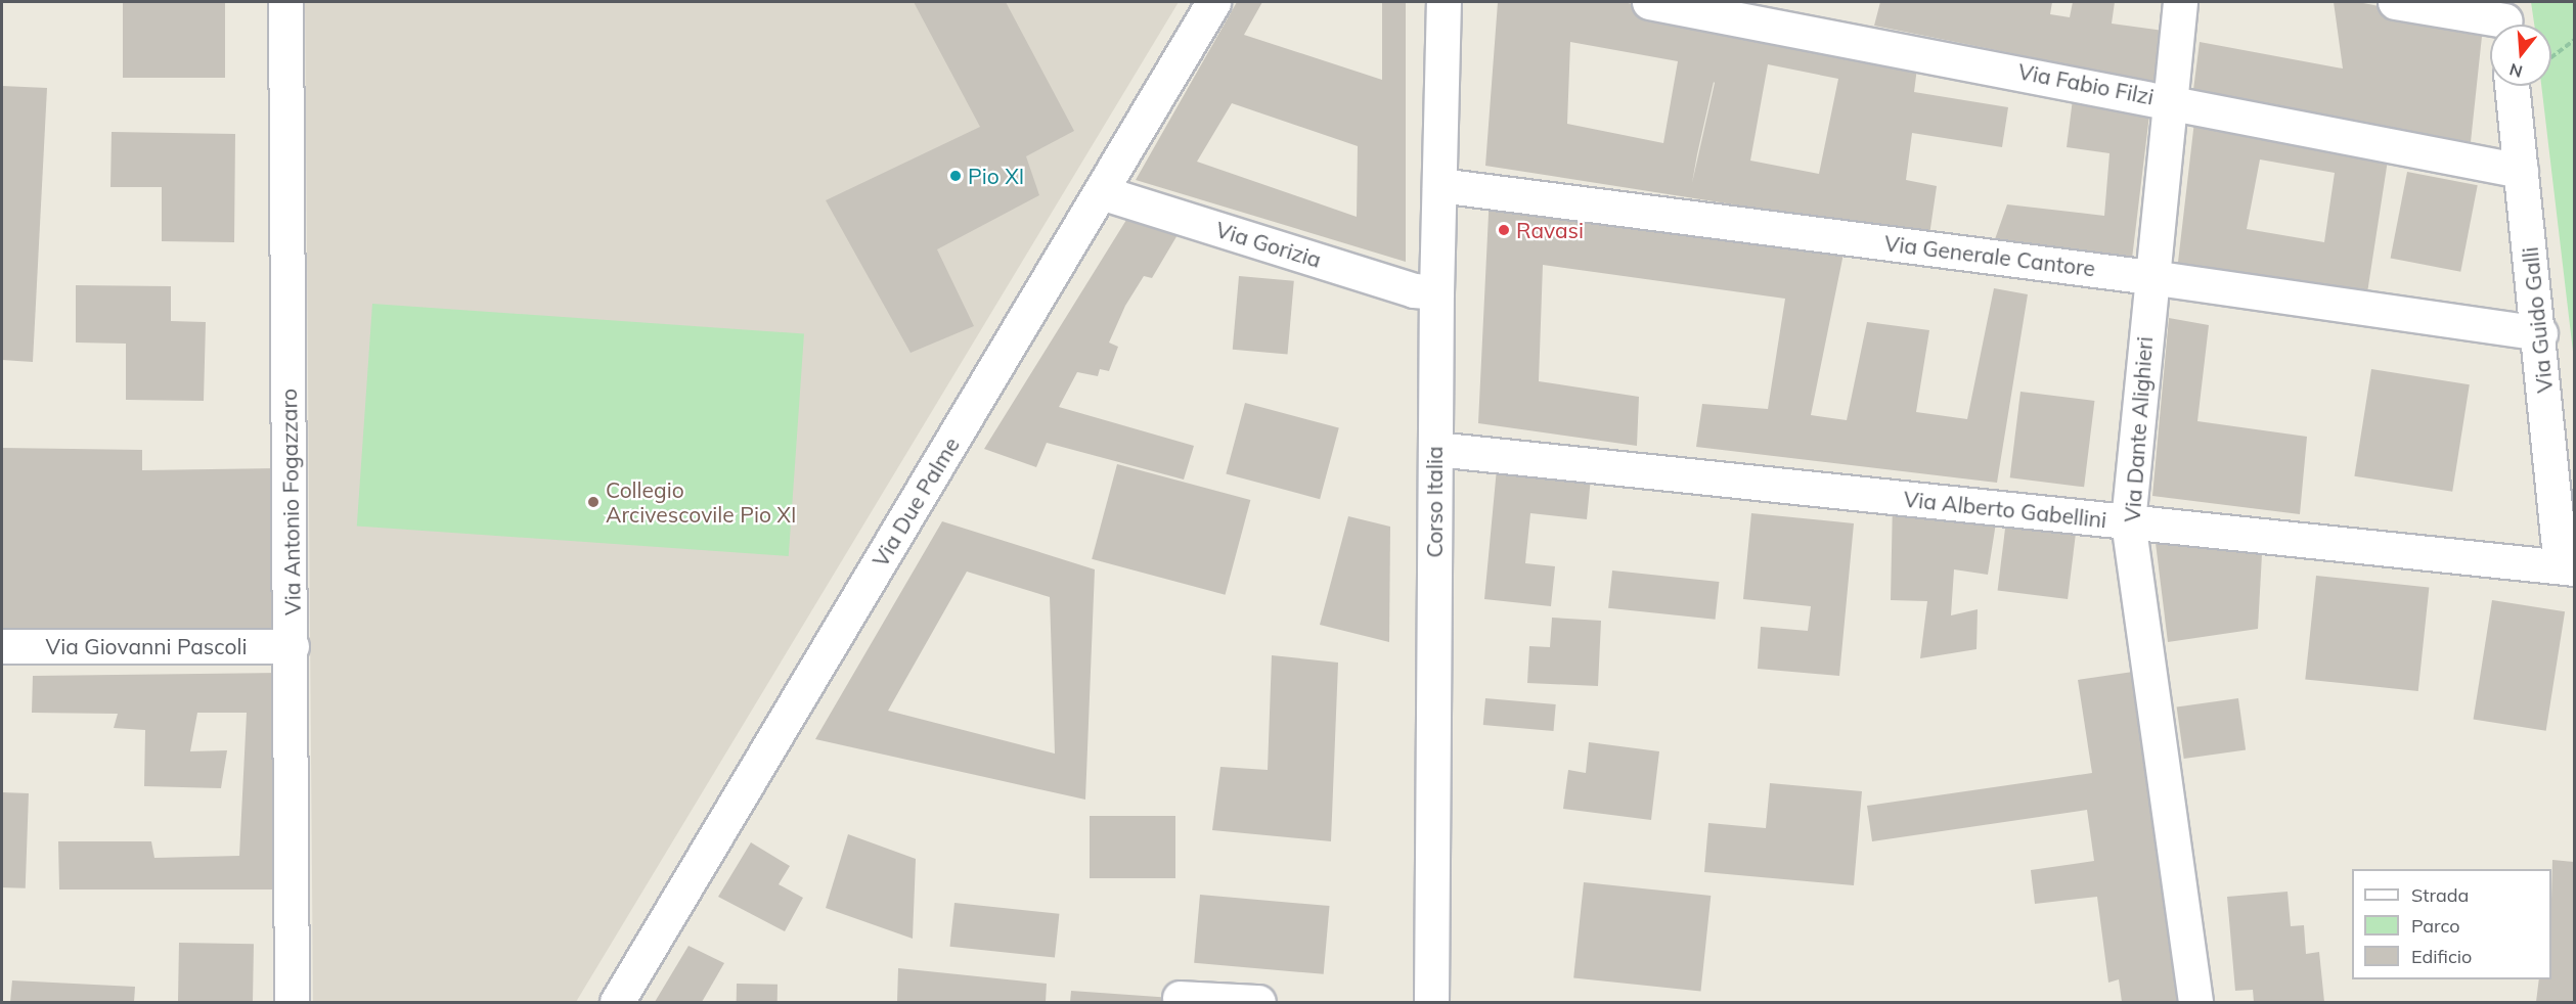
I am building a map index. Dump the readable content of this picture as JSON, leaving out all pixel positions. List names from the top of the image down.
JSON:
{
  "streets": {
    "street": [
      "Via Fabio Filzi",
      "Via Gorizia",
      "Via Generale Cantore",
      "Via Guido Galli",
      "Via Dante Alighieri",
      "Via Antonio Fogazzaro",
      "Via Due Palme",
      "Corso Italia",
      "Via Alberto Gabellini",
      "Via Giovanni Pascoli"
    ]
  },
  "crossings": [
    ["Via Fabio Filzi", "Via Guido Galli"],
    ["Via Fabio Filzi", "Via Dante Alighieri"],
    ["Via Gorizia", "Via Due Palme"],
    ["Via Gorizia", "Corso Italia"],
    ["Via Generale Cantore", "Via Guido Galli"],
    ["Via Generale Cantore", "Via Dante Alighieri"],
    ["Via Generale Cantore", "Corso Italia"],
    ["Via Guido Galli", "Via Alberto Gabellini"],
    ["Via Dante Alighieri", "Via Alberto Gabellini"],
    ["Via Antonio Fogazzaro", "Via Giovanni Pascoli"],
    ["Corso Italia", "Via Alberto Gabellini"]
  ],
  "places": ["Pio XI", "Ravasi", "Collegio Arcivescovile Pio XI"],
  "legend": ["Strada", "Parco", "Edificio"],
  "north": "bottom"
}
